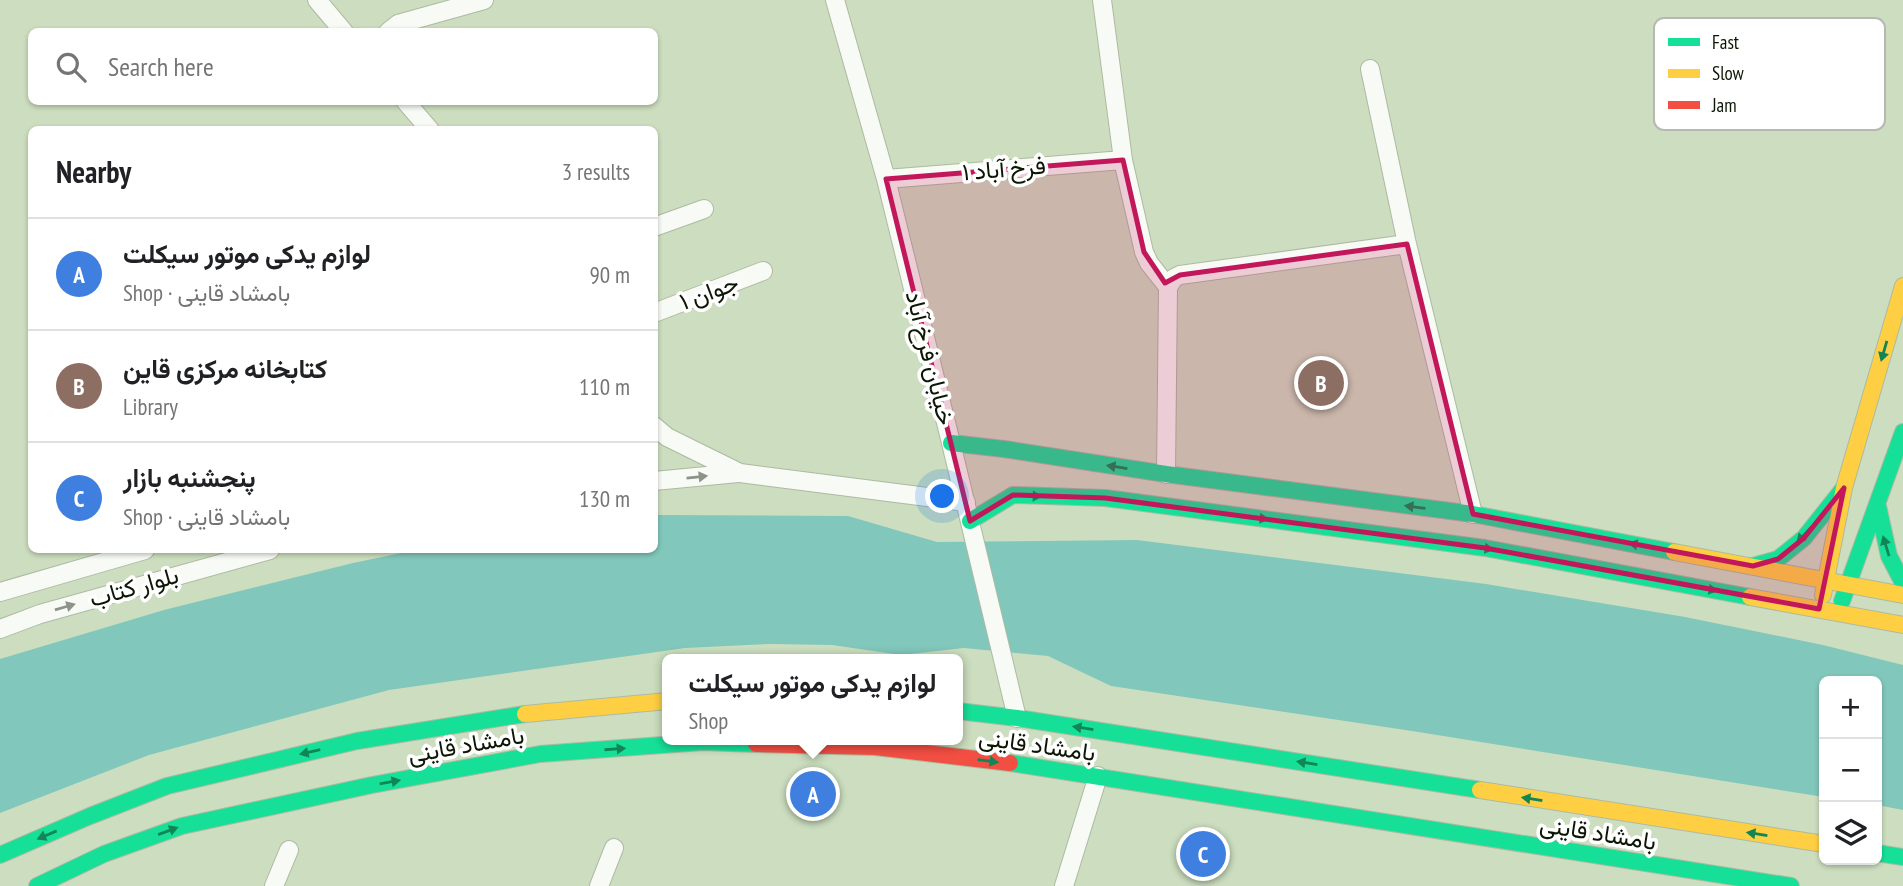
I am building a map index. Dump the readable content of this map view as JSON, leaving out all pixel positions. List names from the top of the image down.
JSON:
{
  "streets": {
    "main road": ["بامشاد قاینی"],
    "street": [
      "فرخ آباد ۱",
      "جوان ۱",
      "خیابان فرخ آباد",
      "بلوار کتاب"
    ]
  },
  "crossings": [
    ["فرخ آباد ۱", "خیابان فرخ آباد"],
    ["خیابان فرخ آباد", "بامشاد قاینی"]
  ],
  "legend": ["Fast", "Slow", "Jam"],
  "page": {
    "search": "Search here",
    "heading": ["Nearby", "3 results"],
    "list": [
      {
        "mark": "A",
        "name": "لوازم یدکی موتور سیکلت",
        "note": "Shop · بامشاد قاینی",
        "value": "90 m"
      },
      {
        "mark": "B",
        "name": "کتابخانه مرکزی قاین",
        "note": "Library",
        "value": "110 m"
      },
      {
        "mark": "C",
        "name": "پنجشنبه بازار",
        "note": "Shop · بامشاد قاینی",
        "value": "130 m"
      }
    ],
    "pins": ["B", "A", "C"],
    "popup": ["لوازم یدکی موتور سیکلت", "Shop"],
    "map_buttons": ["+", "−"]
  }
}
